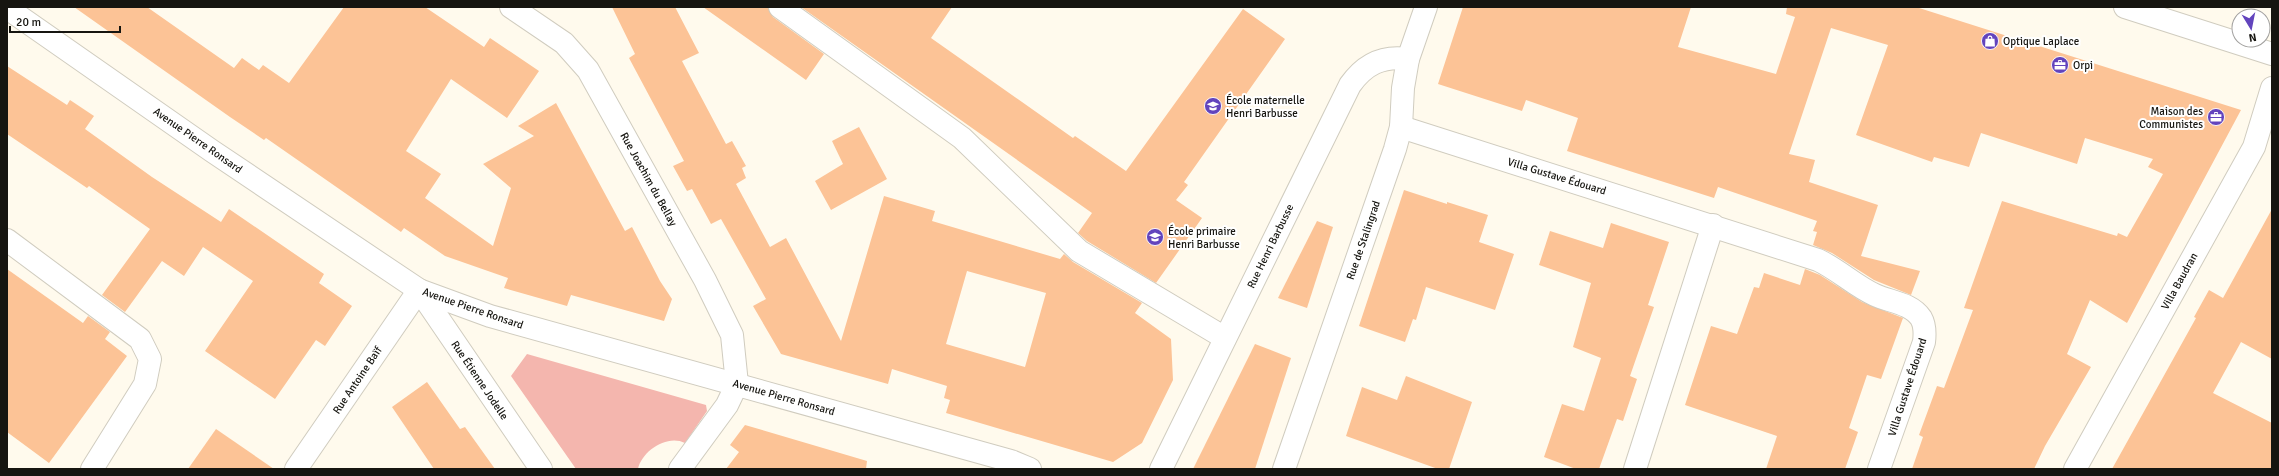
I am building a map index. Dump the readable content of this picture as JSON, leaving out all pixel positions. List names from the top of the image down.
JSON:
{
  "streets": {
    "street": [
      "Avenue Pierre Ronsard",
      "Villa Gustave Édouard",
      "Rue Joachim du Bellay",
      "Rue de Stalingrad",
      "Rue Henri Barbusse",
      "Villa Baudran",
      "Rue Antoine Baïf",
      "Rue Étienne Jodelle"
    ]
  },
  "crossings": [
    ["Avenue Pierre Ronsard", "Rue Joachim du Bellay"],
    ["Avenue Pierre Ronsard", "Rue Antoine Baïf"],
    ["Avenue Pierre Ronsard", "Rue Étienne Jodelle"],
    ["Villa Gustave Édouard", "Rue de Stalingrad"],
    ["Rue de Stalingrad", "Rue Henri Barbusse"],
    ["Rue Antoine Baïf", "Rue Étienne Jodelle"]
  ],
  "places": {
    "shop": ["Optique Laplace"],
    "office": ["Orpi", "Maison des Communistes"],
    "school or university": ["École maternelle Henri Barbusse", "École primaire Henri Barbusse"]
  },
  "scale_bar": "20 m",
  "north": "bottom"
}
